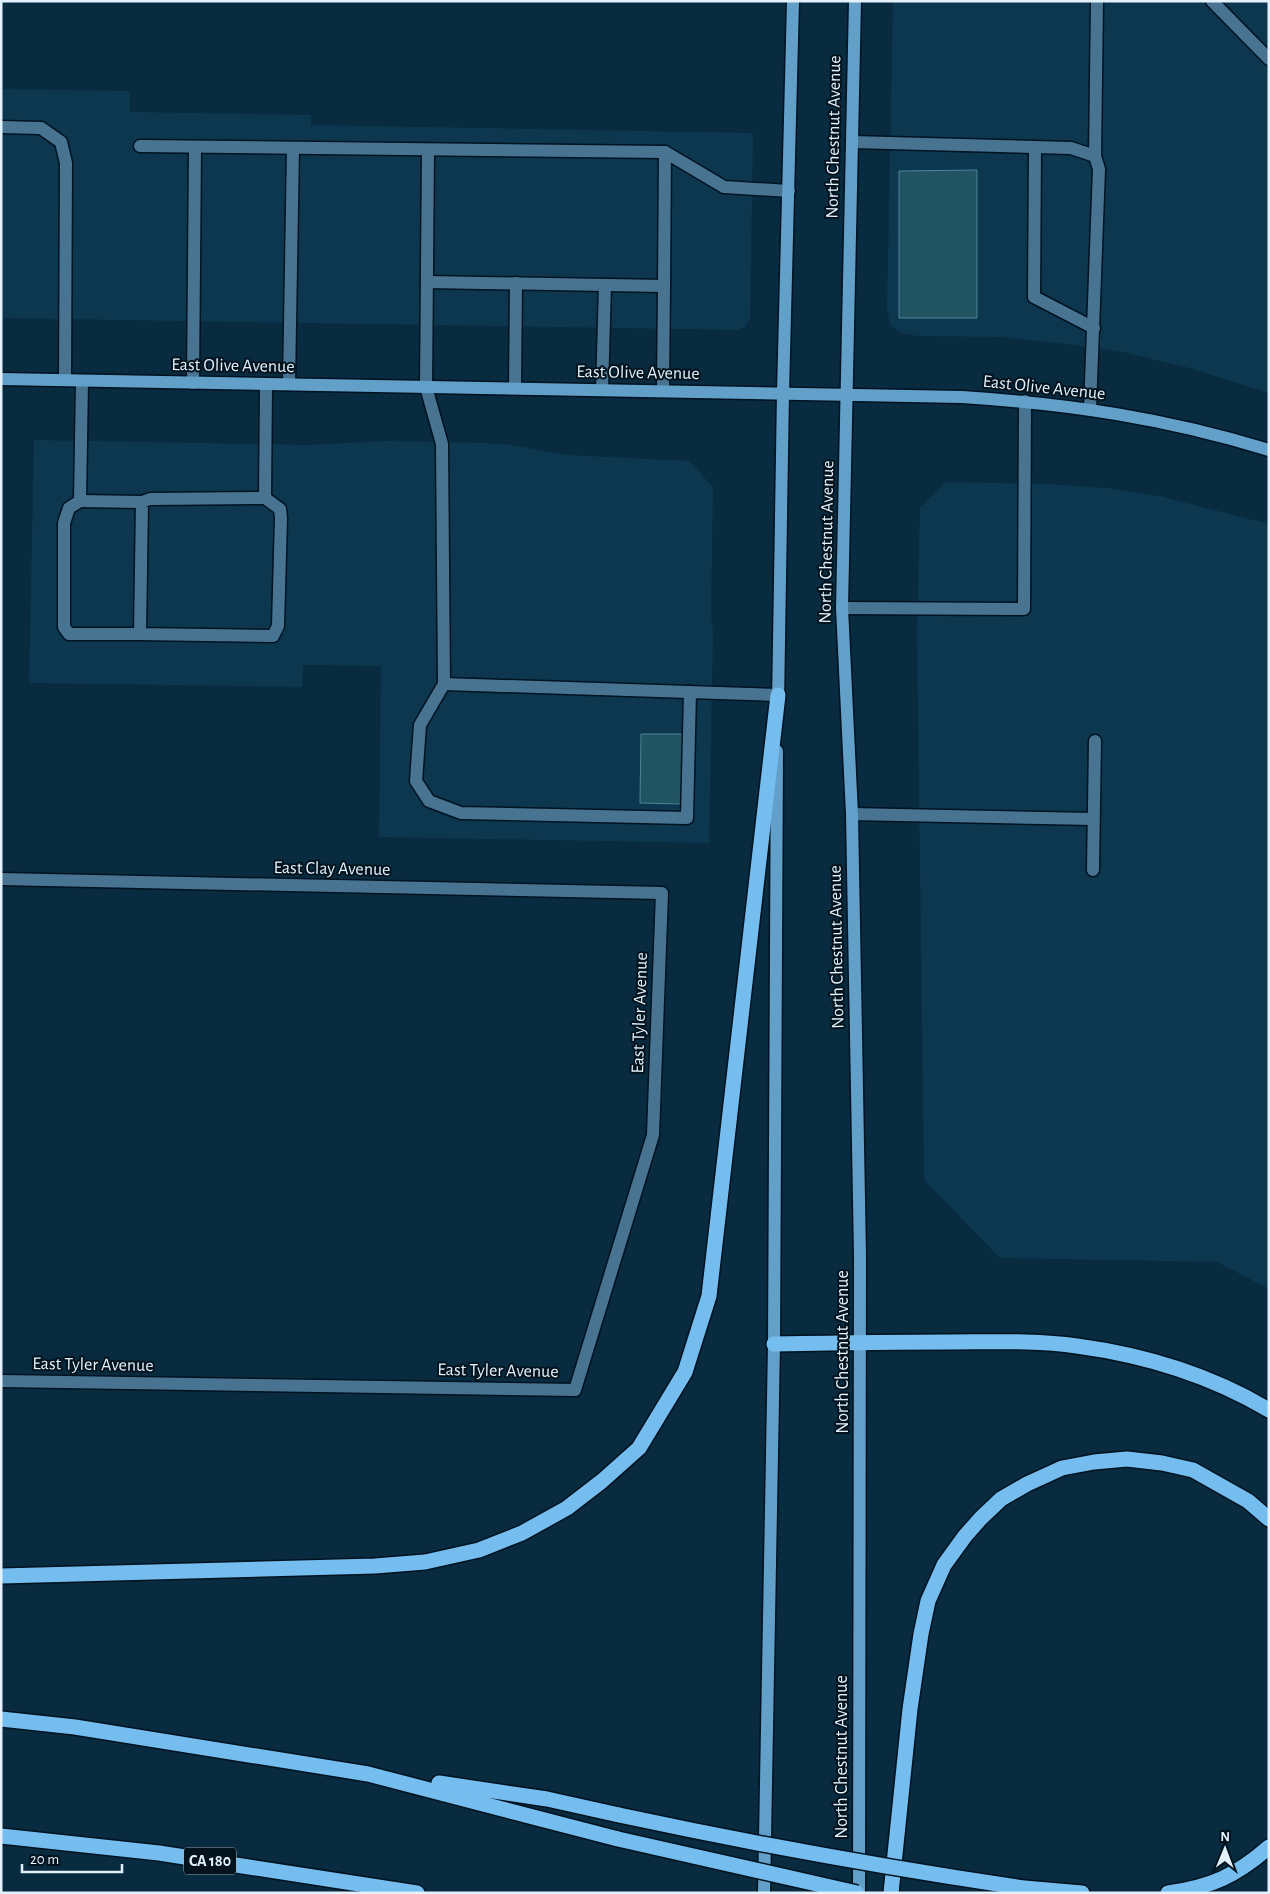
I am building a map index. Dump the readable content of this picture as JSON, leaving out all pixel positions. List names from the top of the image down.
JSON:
{
  "streets": {
    "highway": ["CA 180"],
    "main road": ["North Chestnut Avenue", "East Olive Avenue"],
    "street": ["East Clay Avenue", "East Tyler Avenue"]
  },
  "crossings": [
    ["North Chestnut Avenue", "East Olive Avenue"],
    ["East Clay Avenue", "East Tyler Avenue"]
  ],
  "scale_bar": "20 m",
  "north": "top"
}
